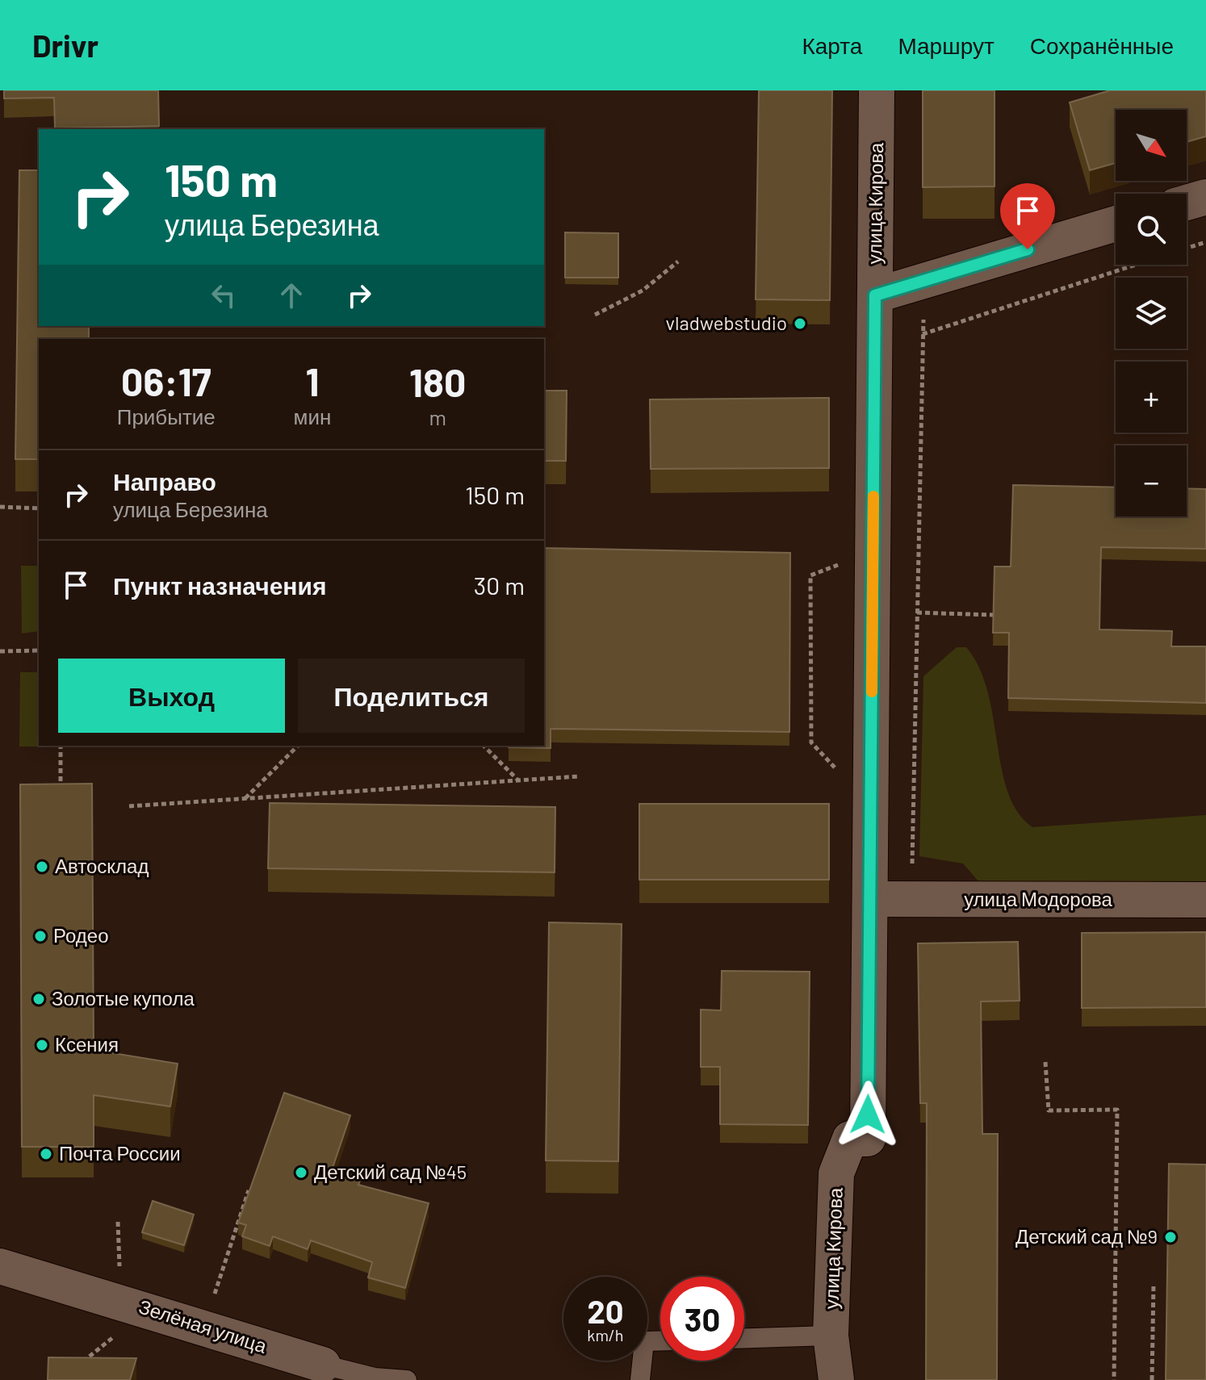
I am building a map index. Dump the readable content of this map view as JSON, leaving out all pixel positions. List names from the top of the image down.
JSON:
{
  "streets": {
    "street": ["улица Кирова", "улица Модорова", "Зелёная улица"]
  },
  "crossings": [
    ["улица Кирова", "улица Модорова"]
  ],
  "places": [
    "vladwebstudio",
    "Автосклад",
    "Родео",
    "Золотые купола",
    "Ксения",
    "Почта России",
    "Детский сад №45",
    "Детский сад №9"
  ],
  "north": "bottom right",
  "page": {
    "header": "Drivr",
    "nav": ["Карта", "Маршрут", "Сохранённые"],
    "map_buttons": ["+", "−"],
    "turn": ["150 m", "улица Березина"],
    "eta": [
      "06:17",
      "Прибытие",
      "1",
      "мин",
      "180",
      "m"
    ],
    "list": [
      {
        "name": "Направо",
        "note": "улица Березина",
        "value": "150 m"
      },
      {
        "name": "Пункт назначения",
        "value": "30 m"
      }
    ],
    "buttons": ["Выход", "Поделиться"],
    "speed": "20 km/h",
    "limit": "30"
  }
}
